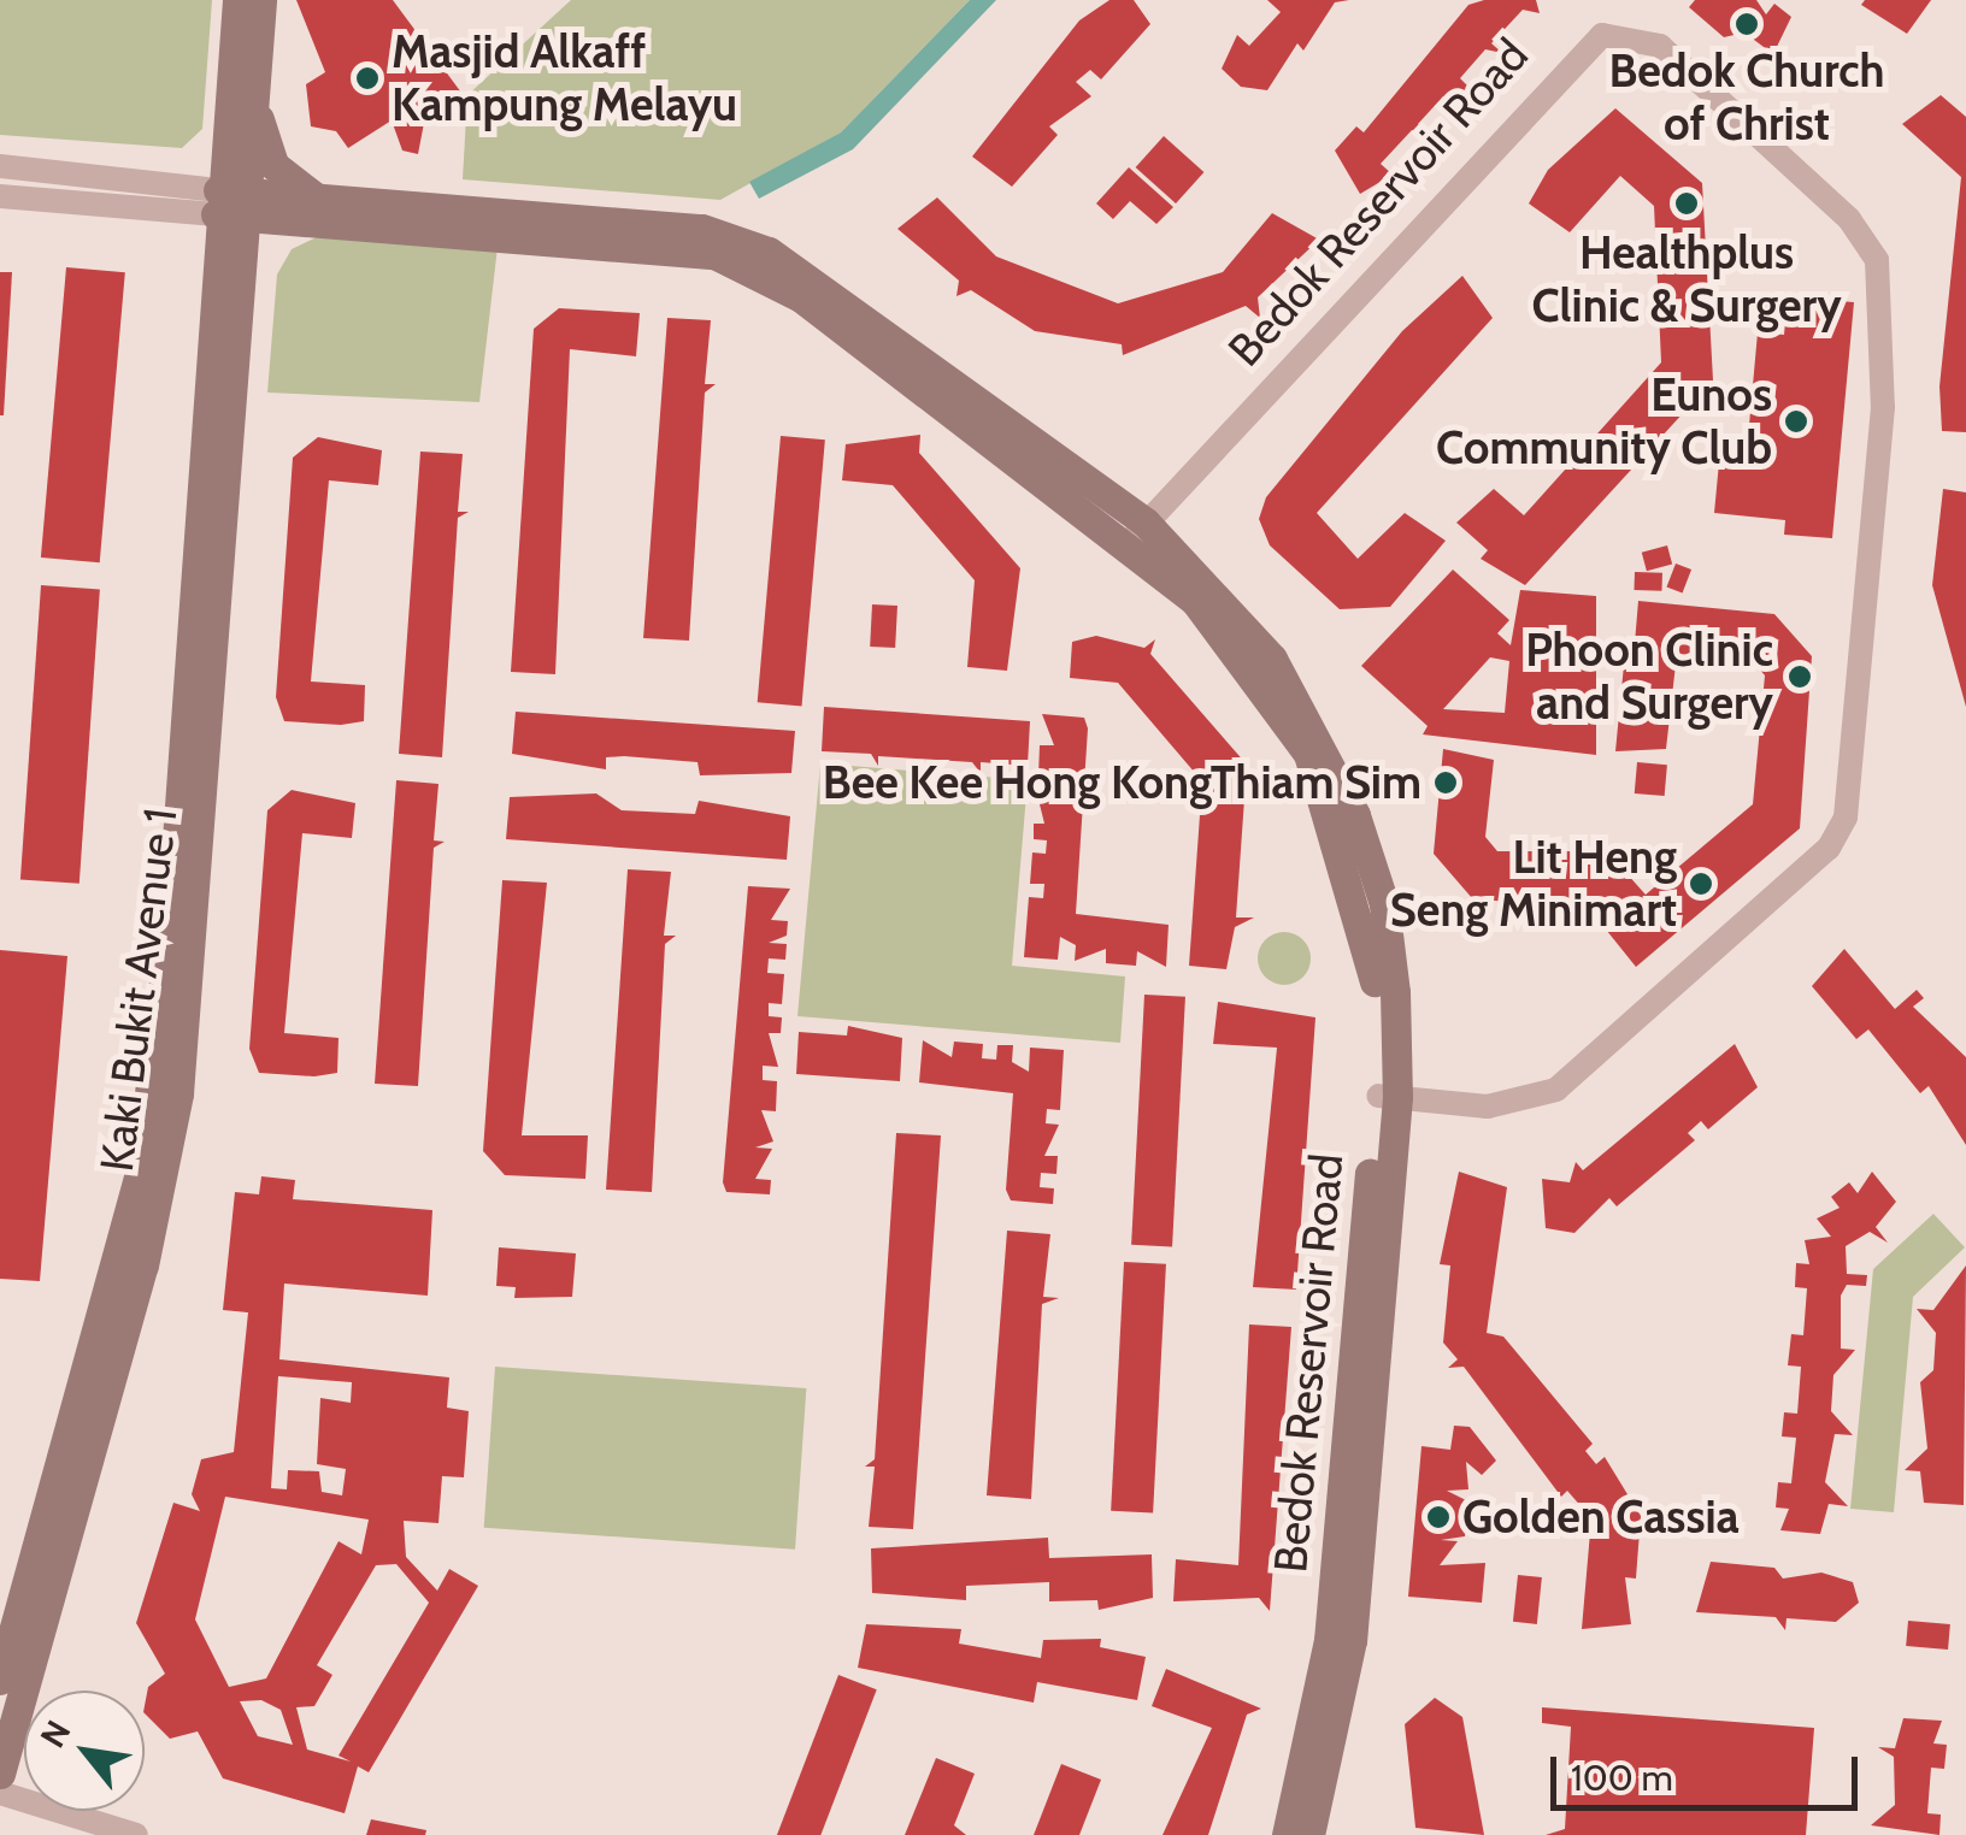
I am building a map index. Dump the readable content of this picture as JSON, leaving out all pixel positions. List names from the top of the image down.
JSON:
{
  "streets": {
    "main road": ["Bedok Reservoir Road", "Kaki Bukit Avenue 1"]
  },
  "crossings": [
    ["Bedok Reservoir Road", "Kaki Bukit Avenue 1"]
  ],
  "places": [
    "Bedok Church of Christ",
    "Masjid Alkaff Kampung Melayu",
    "Healthplus Clinic & Surgery",
    "Eunos Community Club",
    "Phoon Clinic and Surgery",
    "Bee Kee Hong KongThiam Sim",
    "Lit Heng Seng Minimart",
    "Golden Cassia"
  ],
  "scale_bar": "100 m",
  "north": "top left"
}
